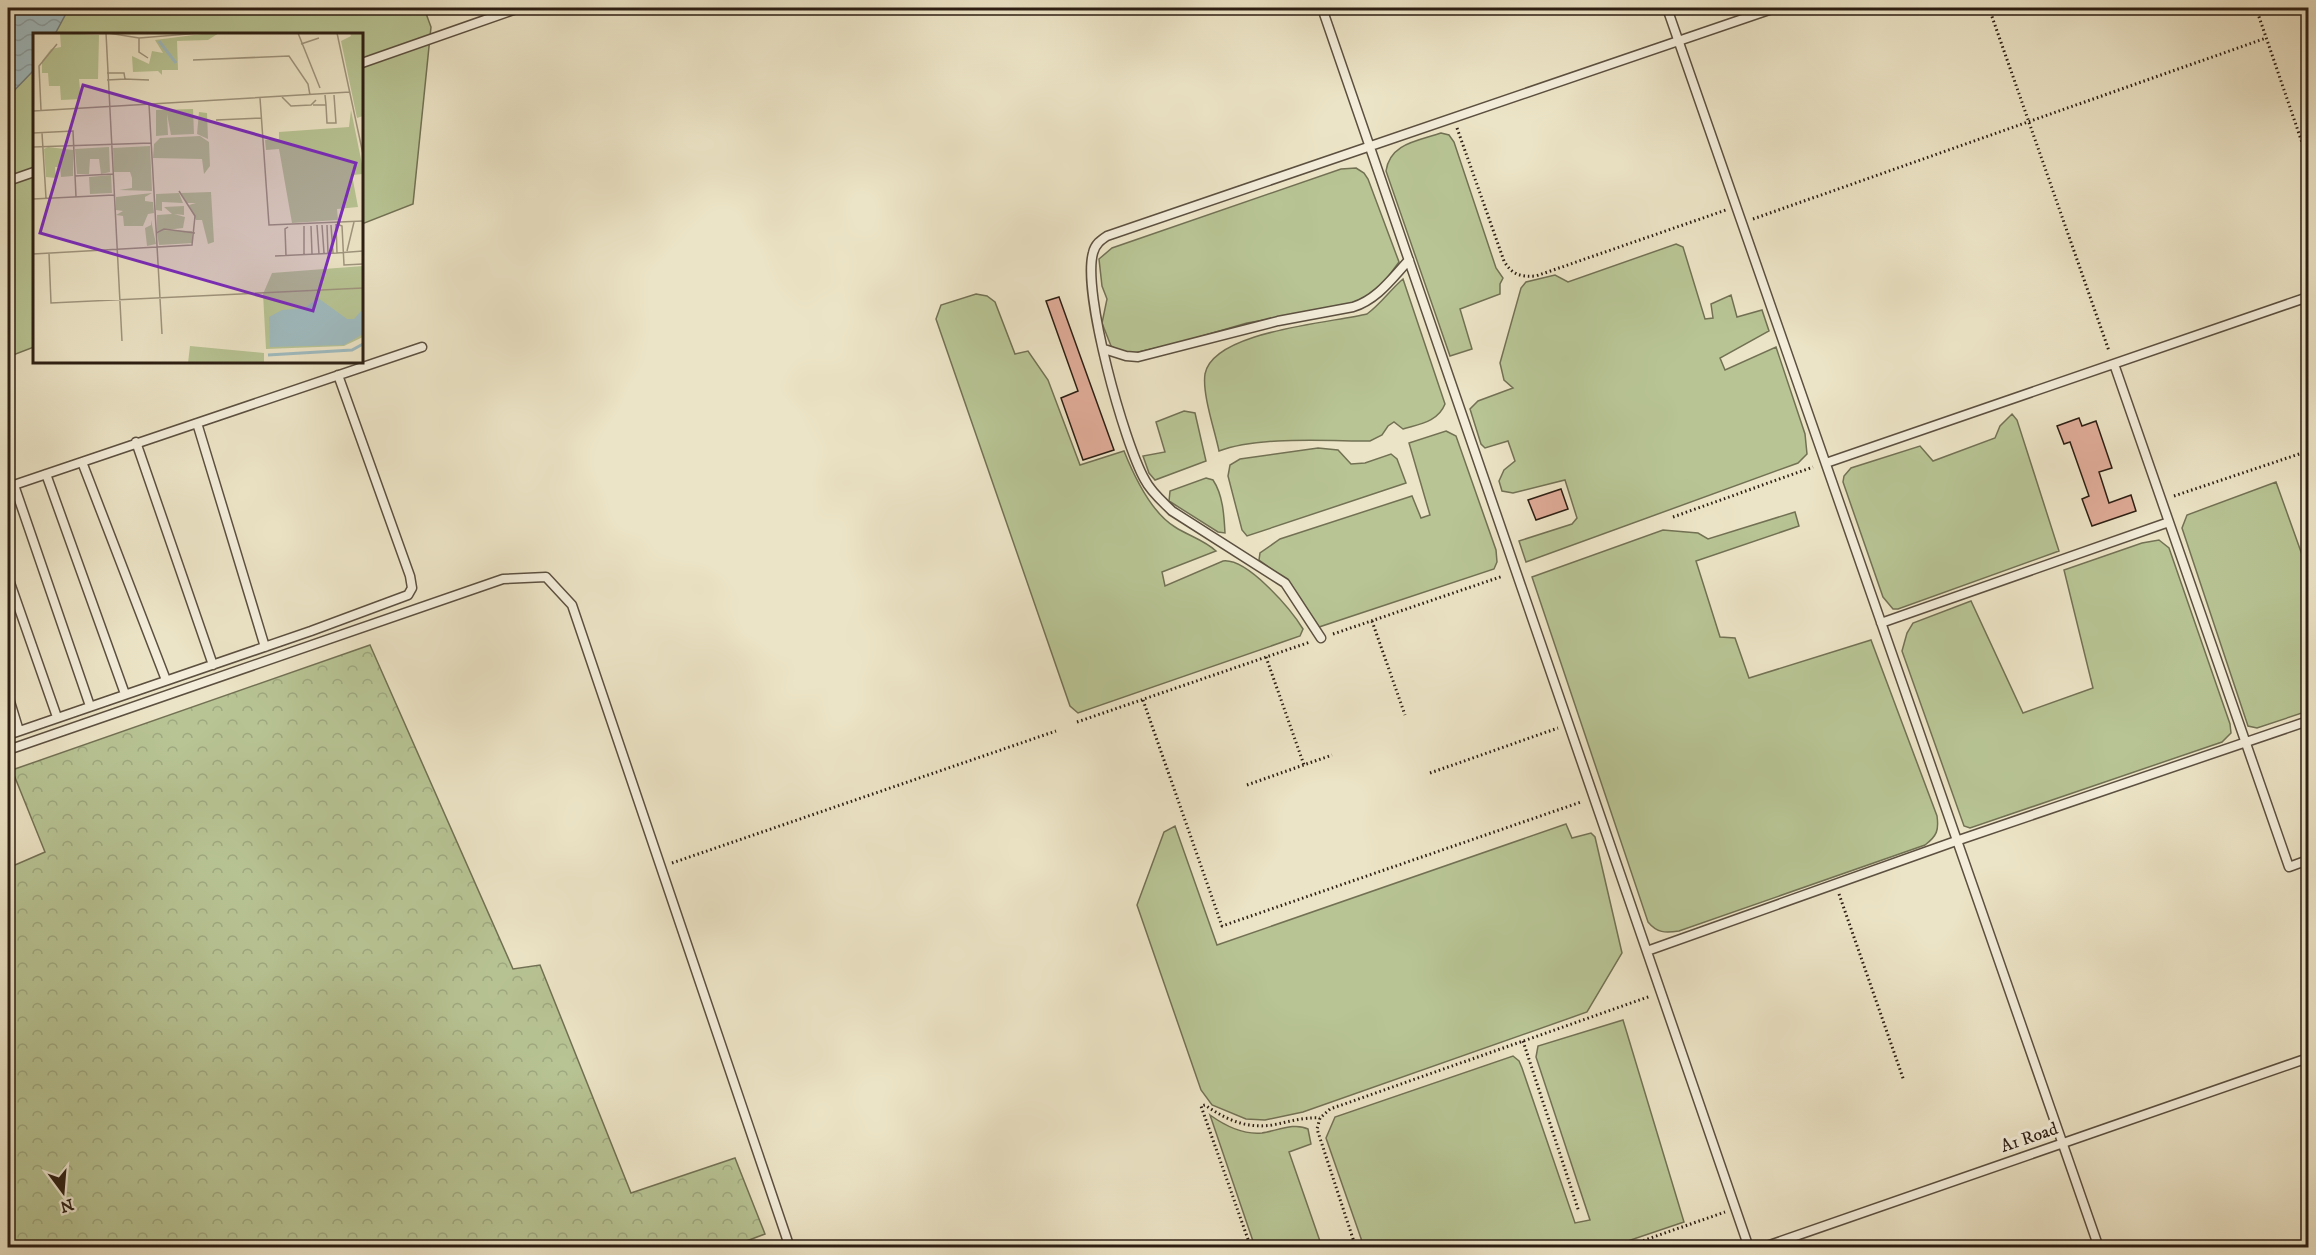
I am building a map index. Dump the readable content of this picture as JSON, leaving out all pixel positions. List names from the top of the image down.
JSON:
{
  "streets": {
    "lane": ["A1 Road"]
  },
  "north": "bottom"
}
